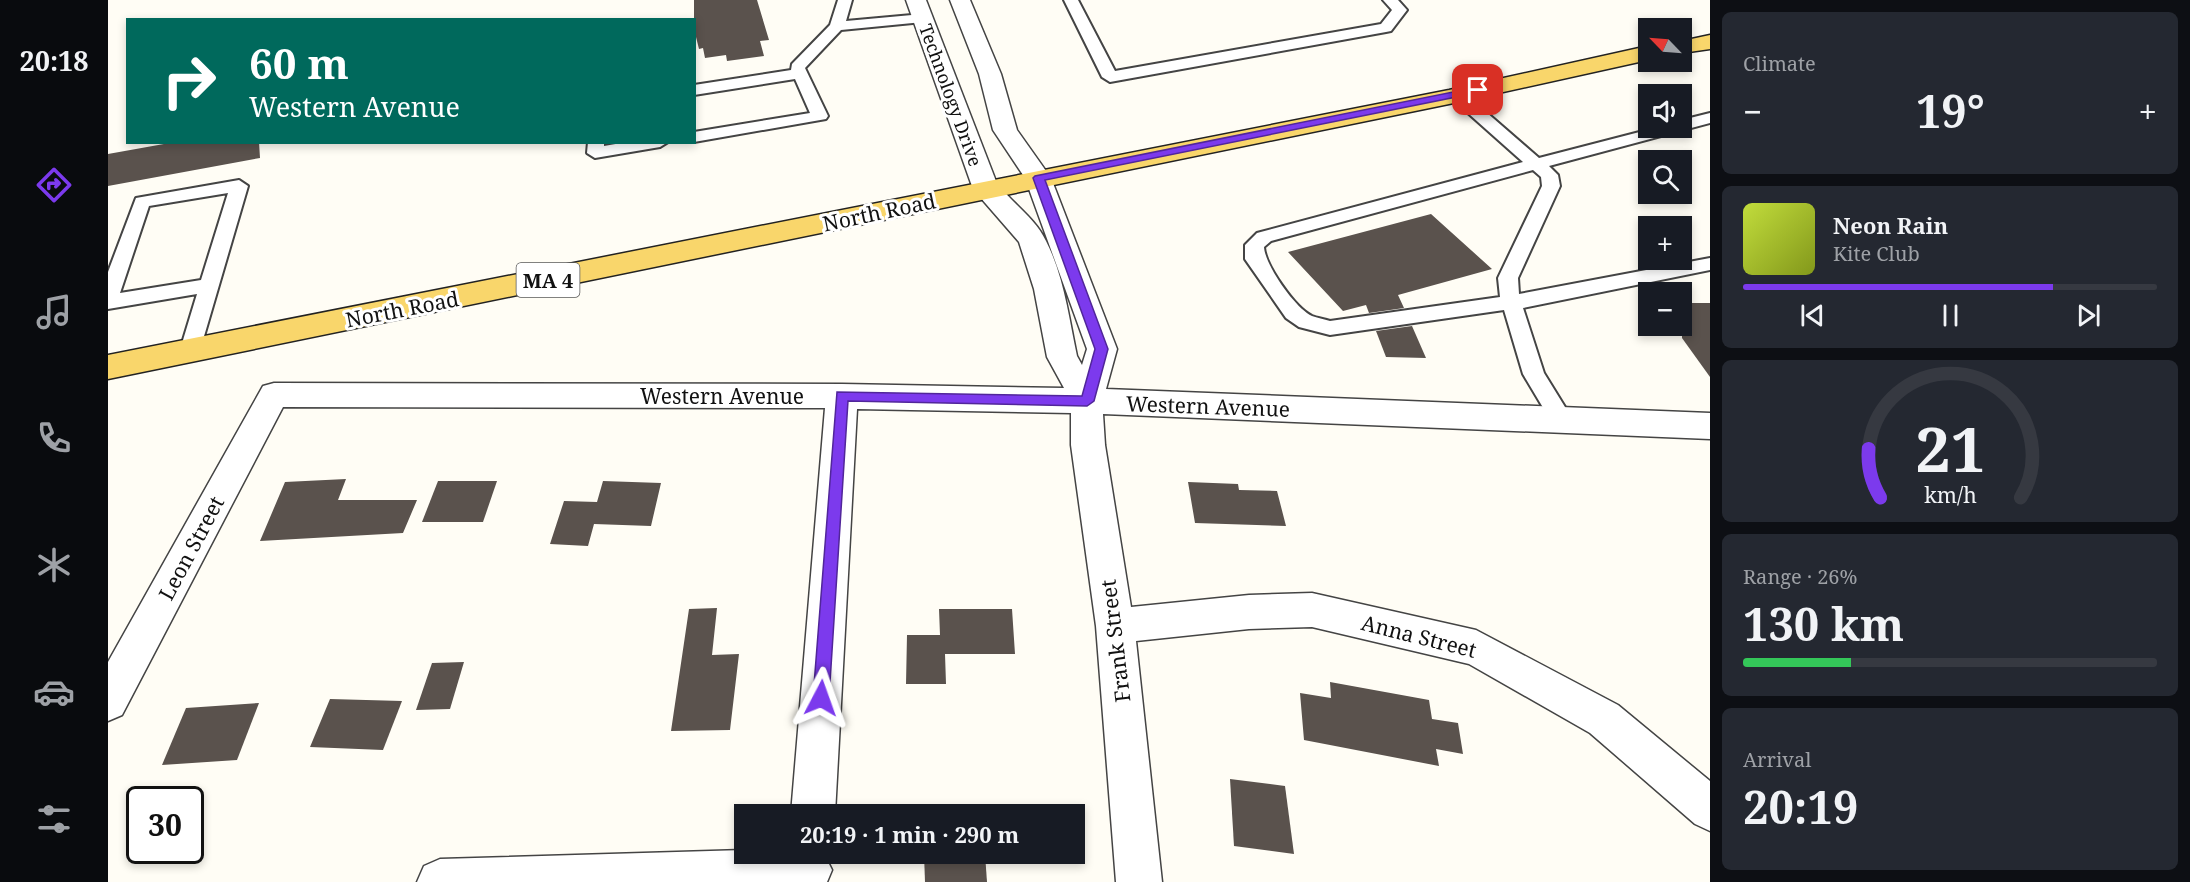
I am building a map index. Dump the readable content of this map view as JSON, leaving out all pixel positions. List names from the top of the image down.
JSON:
{
  "streets": {
    "main road": ["North Road", "MA 4"],
    "street": [
      "Technology Drive",
      "Western Avenue",
      "Leon Street",
      "Anna Street",
      "Frank Street"
    ]
  },
  "crossings": [
    ["Technology Drive", "North Road"],
    ["Technology Drive", "Frank Street"],
    ["North Road", "Frank Street"],
    ["Western Avenue", "Leon Street"],
    ["Western Avenue", "Frank Street"],
    ["Anna Street", "Frank Street"]
  ],
  "north": "top left",
  "page": {
    "tabs": "20:18",
    "tile": [
      "Climate",
      ["Range · 26%", "130 km"],
      ["Arrival", "20:19"]
    ],
    "map_buttons": ["+", "−"],
    "turn": ["60 m", "Western Avenue"],
    "heat": ["−", "19°", "+"],
    "song": ["Neon Rain", "Kite Club"],
    "limit": "30",
    "trip": "20:19 · 1 min · 290 m",
    "gauge": ["21", "km/h"]
  }
}
